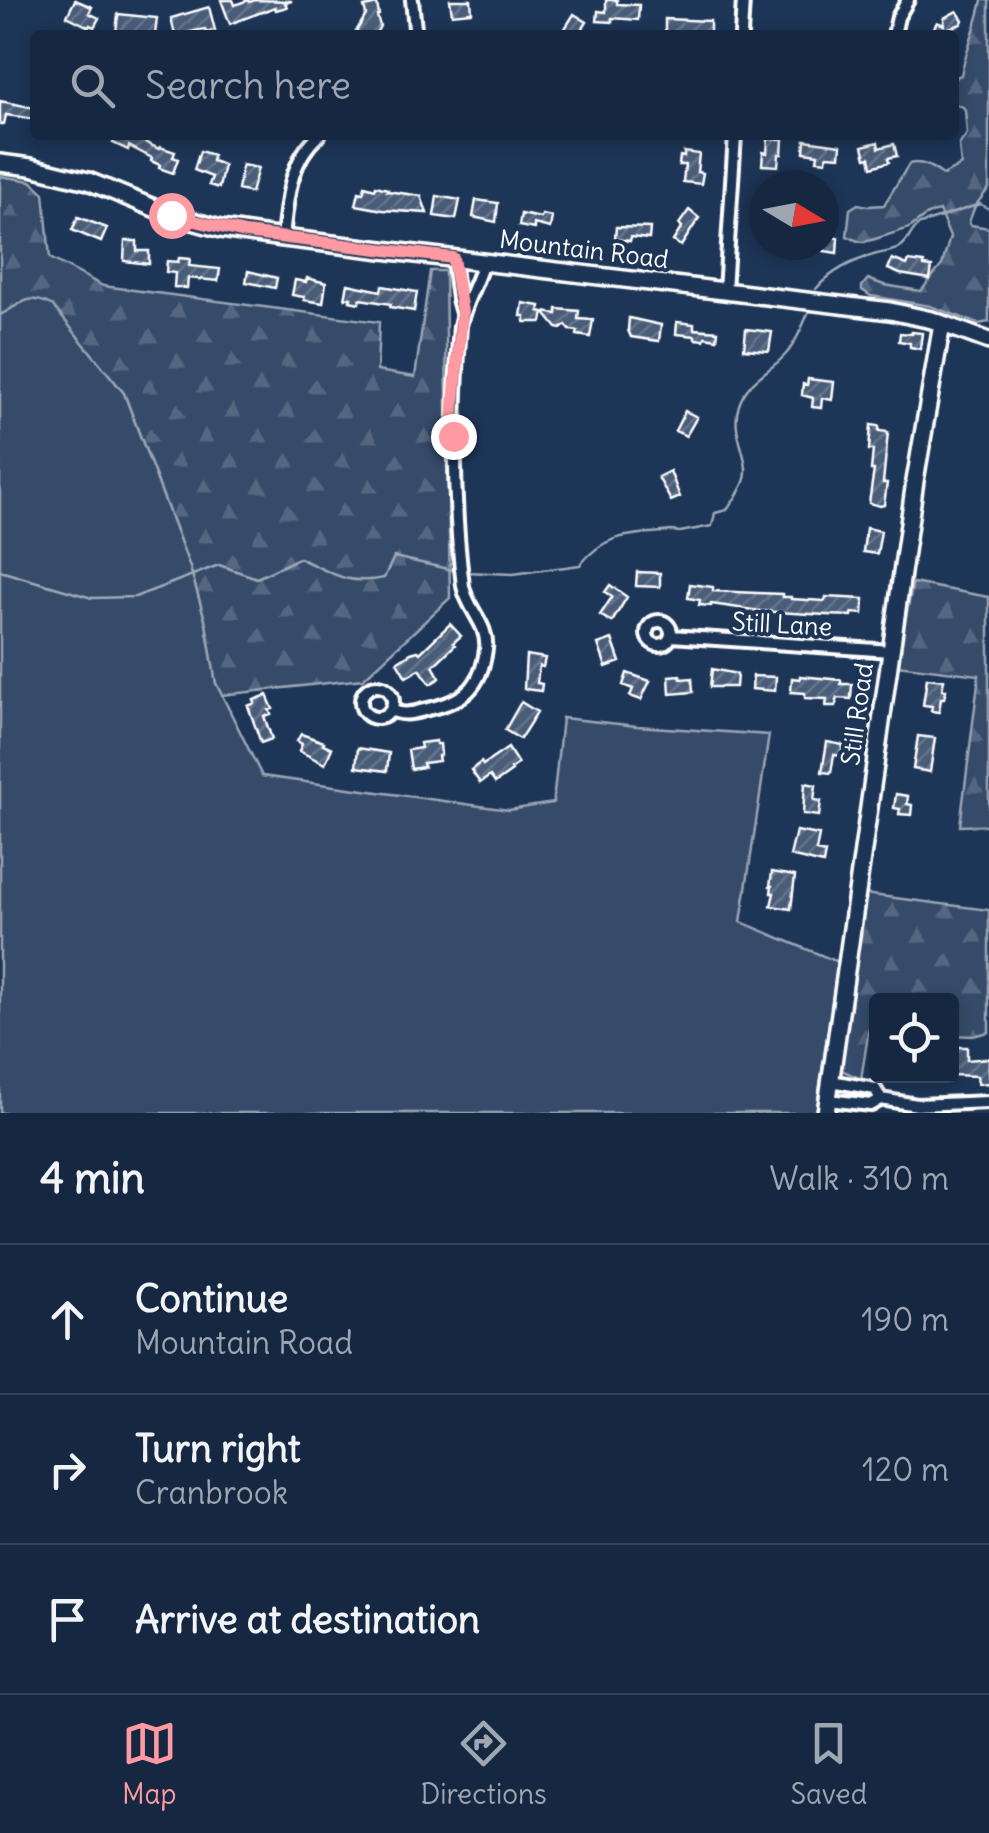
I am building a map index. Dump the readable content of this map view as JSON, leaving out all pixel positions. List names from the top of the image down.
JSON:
{
  "streets": {
    "main road": ["Mountain Road", "Still Road"],
    "street": ["Still Lane"]
  },
  "crossings": [
    ["Mountain Road", "Still Road"],
    ["Still Lane", "Still Road"]
  ],
  "north": "right",
  "page": {
    "search": "Search here",
    "heading": ["4 min", "Walk · 310 m"],
    "list": [
      ["Continue", "Mountain Road", "190 m"],
      ["Turn right", "Cranbrook", "120 m"],
      "Arrive at destination"
    ],
    "nav": ["Map", "Directions", "Saved"]
  }
}
